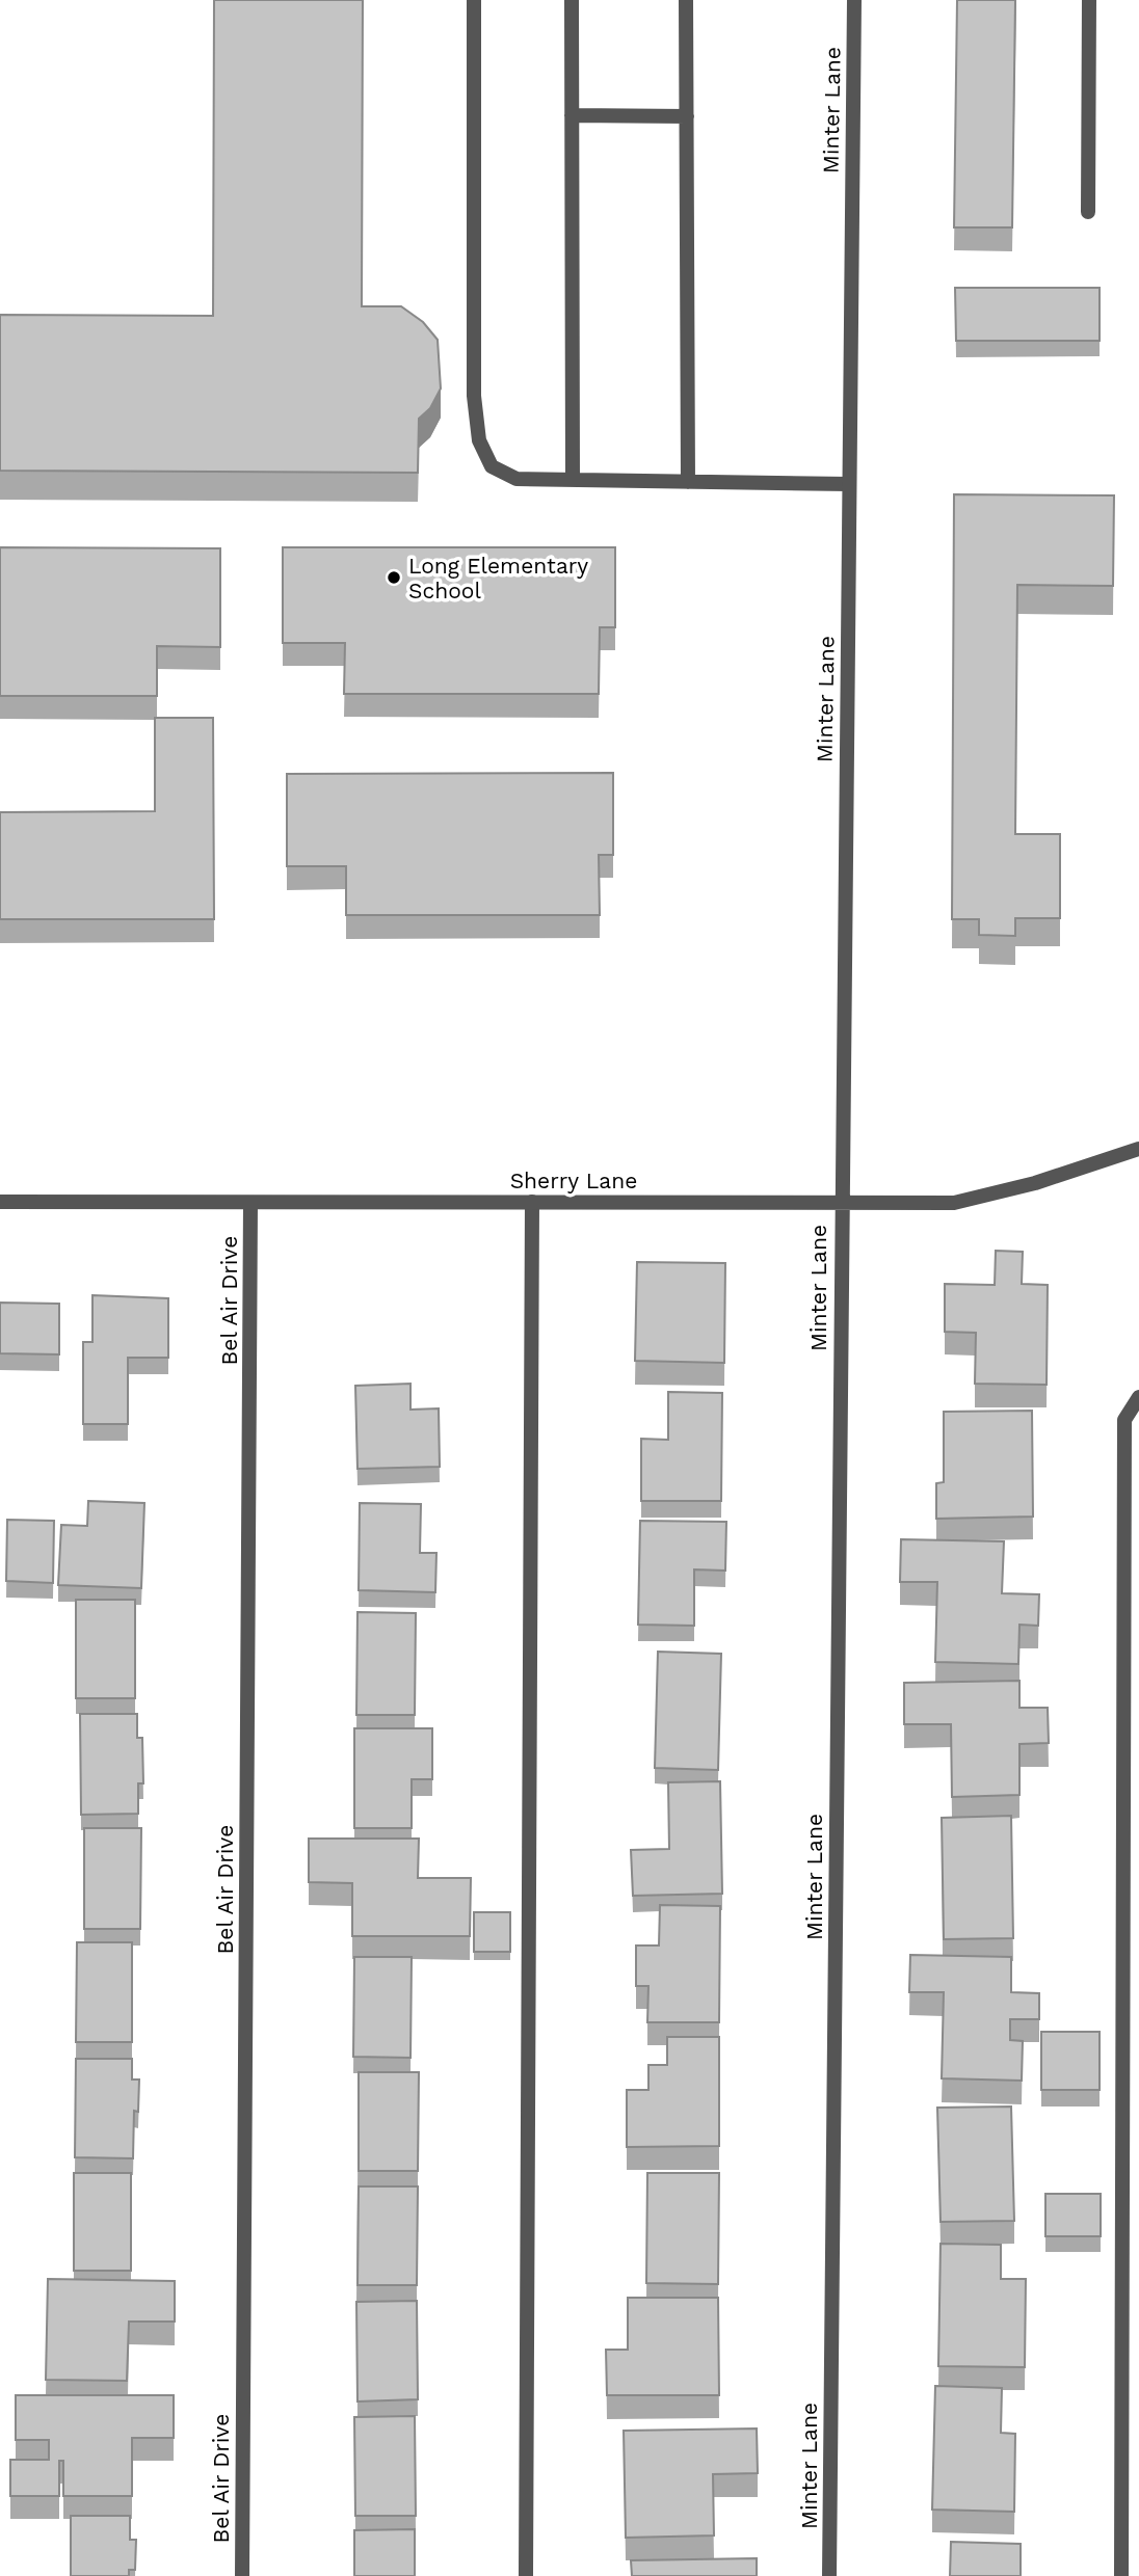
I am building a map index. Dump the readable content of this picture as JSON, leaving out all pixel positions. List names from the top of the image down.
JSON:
{
  "streets": {
    "street": ["Minter Lane", "Sherry Lane", "Bel Air Drive"]
  },
  "crossings": [
    ["Minter Lane", "Sherry Lane"],
    ["Sherry Lane", "Bel Air Drive"]
  ],
  "places": ["Long Elementary School"]
}
